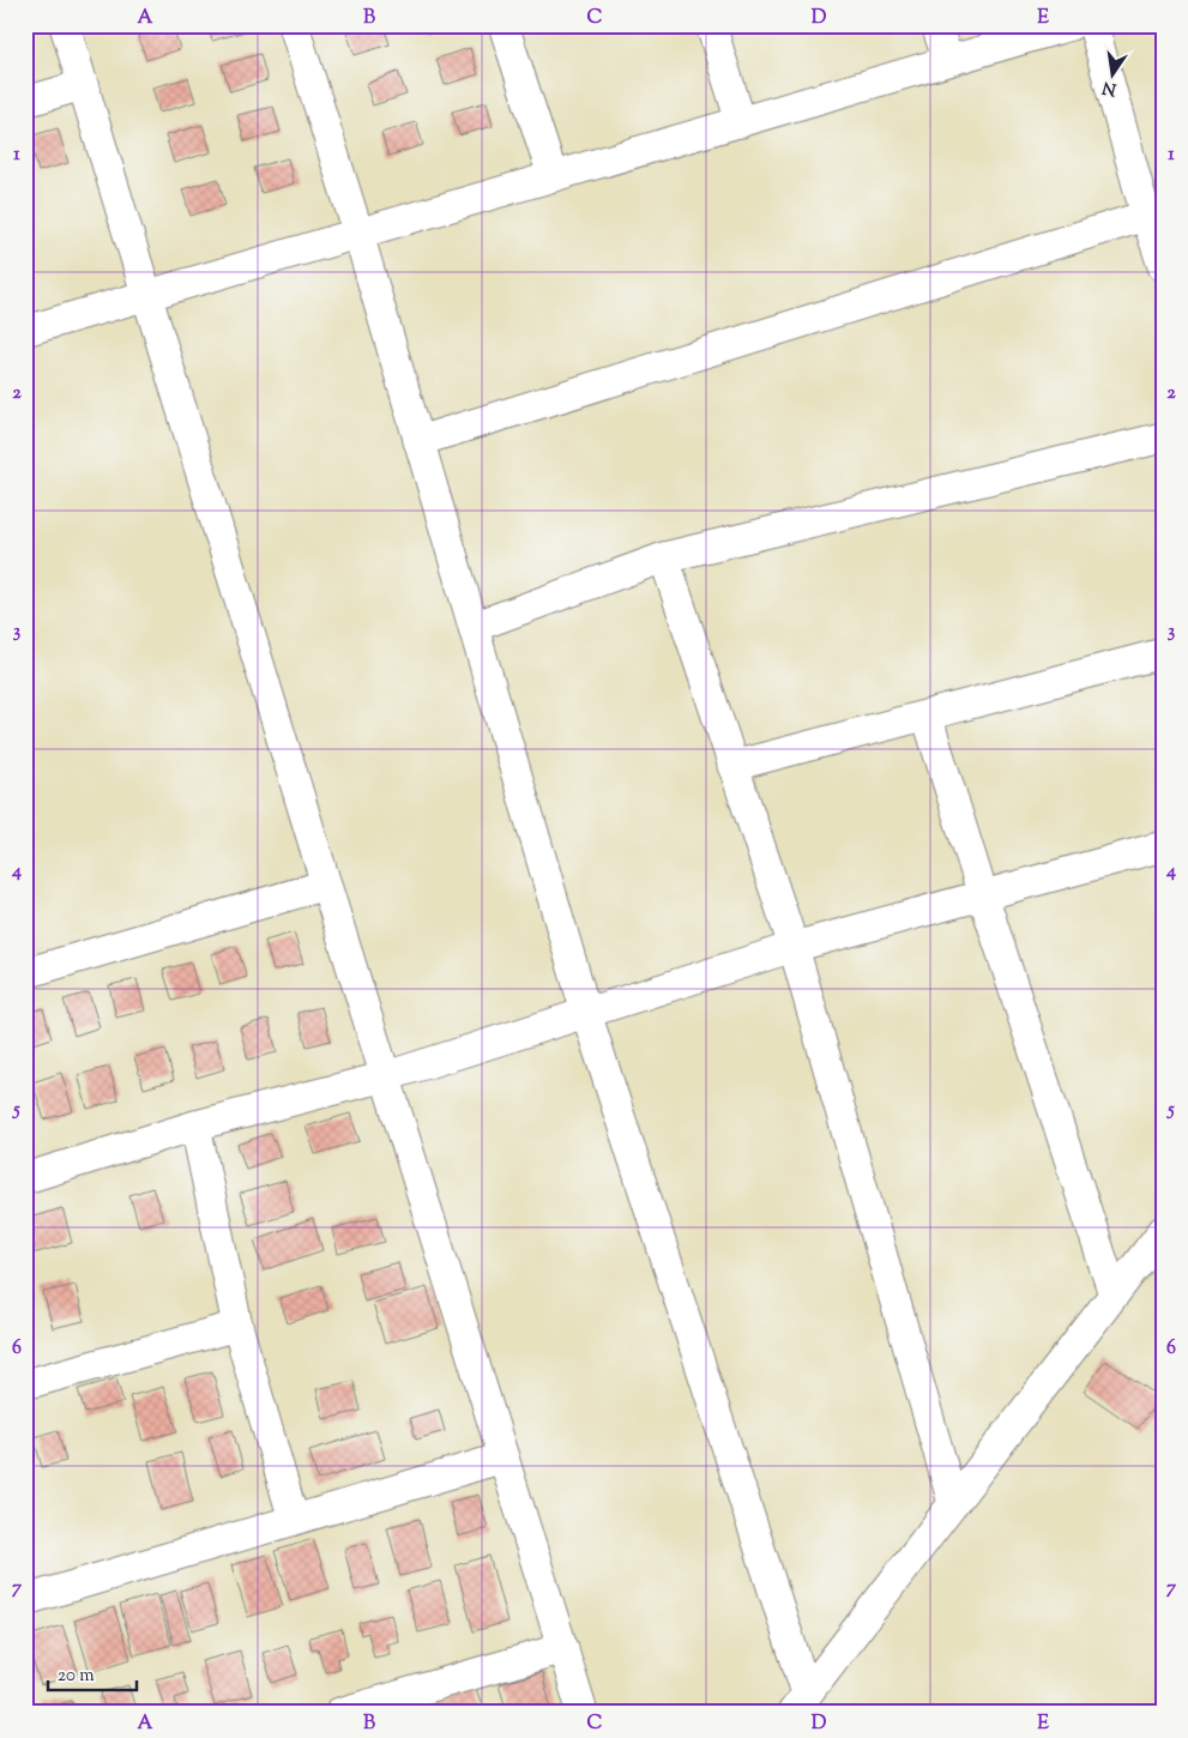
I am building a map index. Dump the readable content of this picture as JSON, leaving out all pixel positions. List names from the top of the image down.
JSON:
{
  "scale_bar": "20 m",
  "north": "bottom",
  "grid": {
    "columns": [
      "A",
      "B",
      "C",
      "D",
      "E"
    ],
    "rows": [
      "1",
      "2",
      "3",
      "4",
      "5",
      "6",
      "7"
    ]
  }
}
